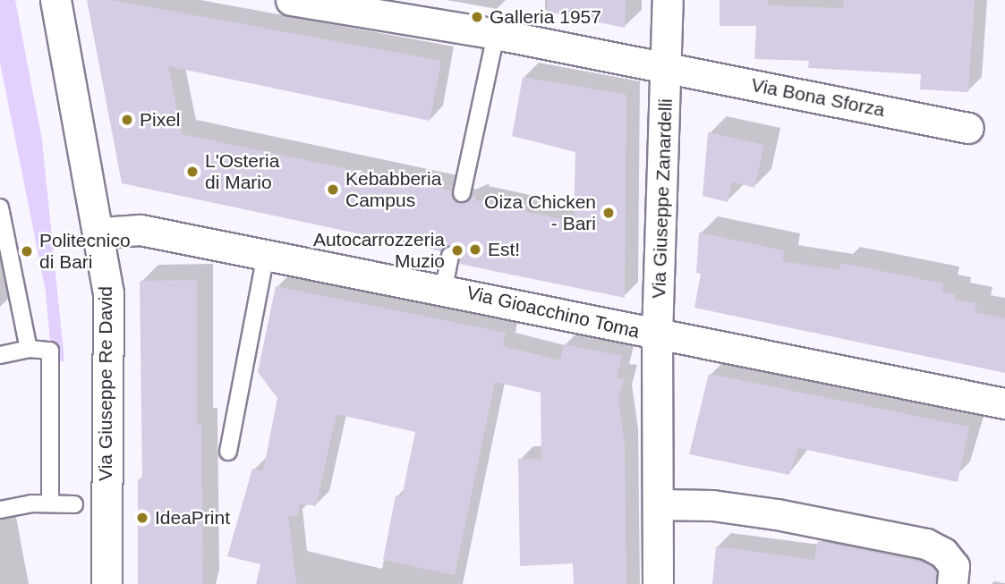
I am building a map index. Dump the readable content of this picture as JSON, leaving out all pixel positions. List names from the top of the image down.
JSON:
{
  "streets": {
    "street": [
      "Via Bona Sforza",
      "Via Giuseppe Zanardelli",
      "Via Gioacchino Toma",
      "Via Giuseppe Re David"
    ]
  },
  "crossings": [
    ["Via Bona Sforza", "Via Giuseppe Zanardelli"],
    ["Via Giuseppe Zanardelli", "Via Gioacchino Toma"],
    ["Via Gioacchino Toma", "Via Giuseppe Re David"]
  ],
  "places": [
    "Galleria 1957",
    "Pixel",
    "L'Osteria di Mario",
    "Kebabberia Campus",
    "Oiza Chicken - Bari",
    "Est!",
    "Autocarrozzeria Muzio",
    "Politecnico di Bari",
    "IdeaPrint"
  ]
}
